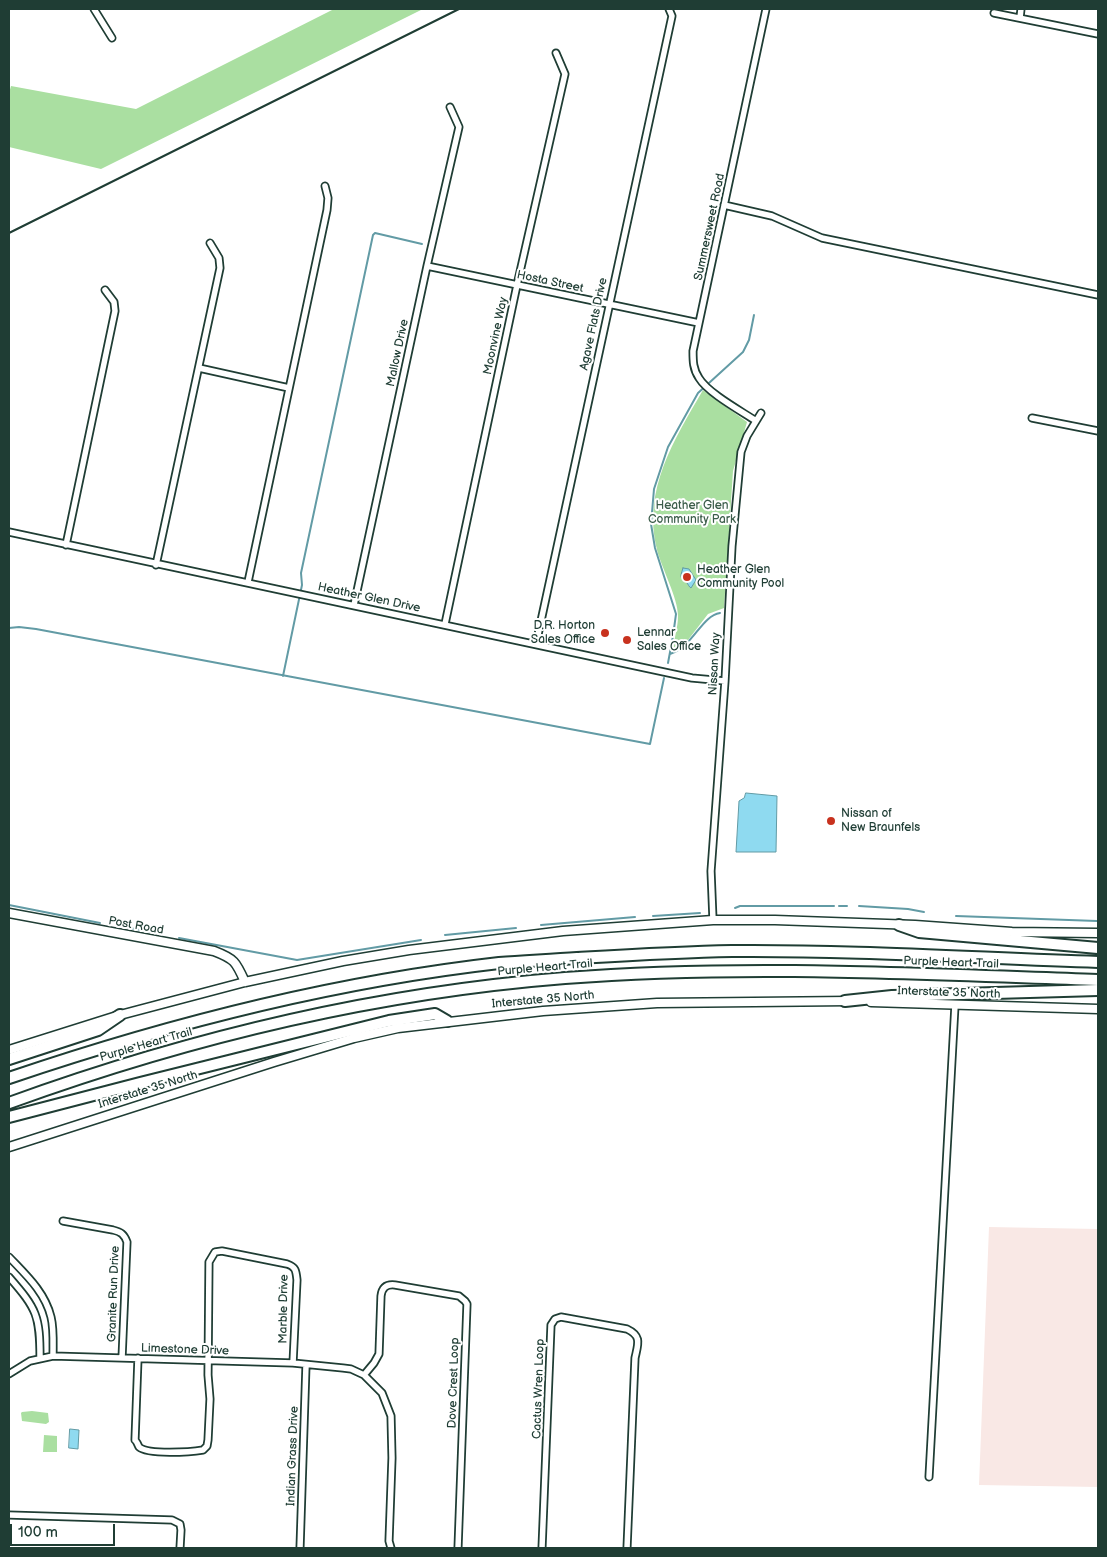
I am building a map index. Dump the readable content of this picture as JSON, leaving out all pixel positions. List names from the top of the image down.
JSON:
{
  "streets": {
    "highway": ["Purple Heart Trail"],
    "main road": ["Post Road", "Interstate 35 North"],
    "street": [
      "Summersweet Road",
      "Hosta Street",
      "Agave Flats Drive",
      "Moonvine Way",
      "Mallow Drive",
      "Heather Glen Drive",
      "Nissan Way",
      "Granite Run Drive",
      "Marble Drive",
      "Limestone Drive",
      "Dove Crest Loop",
      "Cactus Wren Loop",
      "Indian Grass Drive"
    ]
  },
  "crossings": [
    ["Summersweet Road", "Hosta Street"],
    ["Summersweet Road", "Nissan Way"],
    ["Hosta Street", "Agave Flats Drive"],
    ["Hosta Street", "Moonvine Way"],
    ["Hosta Street", "Mallow Drive"],
    ["Agave Flats Drive", "Heather Glen Drive"],
    ["Moonvine Way", "Heather Glen Drive"],
    ["Mallow Drive", "Heather Glen Drive"],
    ["Heather Glen Drive", "Nissan Way"],
    ["Granite Run Drive", "Limestone Drive"],
    ["Marble Drive", "Limestone Drive"],
    ["Limestone Drive", "Dove Crest Loop"],
    ["Limestone Drive", "Indian Grass Drive"]
  ],
  "parks": ["Heather Glen Community Park"],
  "places": [
    "Heather Glen Community Pool",
    "D.R. Horton Sales Office",
    "Lennar Sales Office",
    "Nissan of New Braunfels"
  ],
  "scale_bar": "100 m"
}
